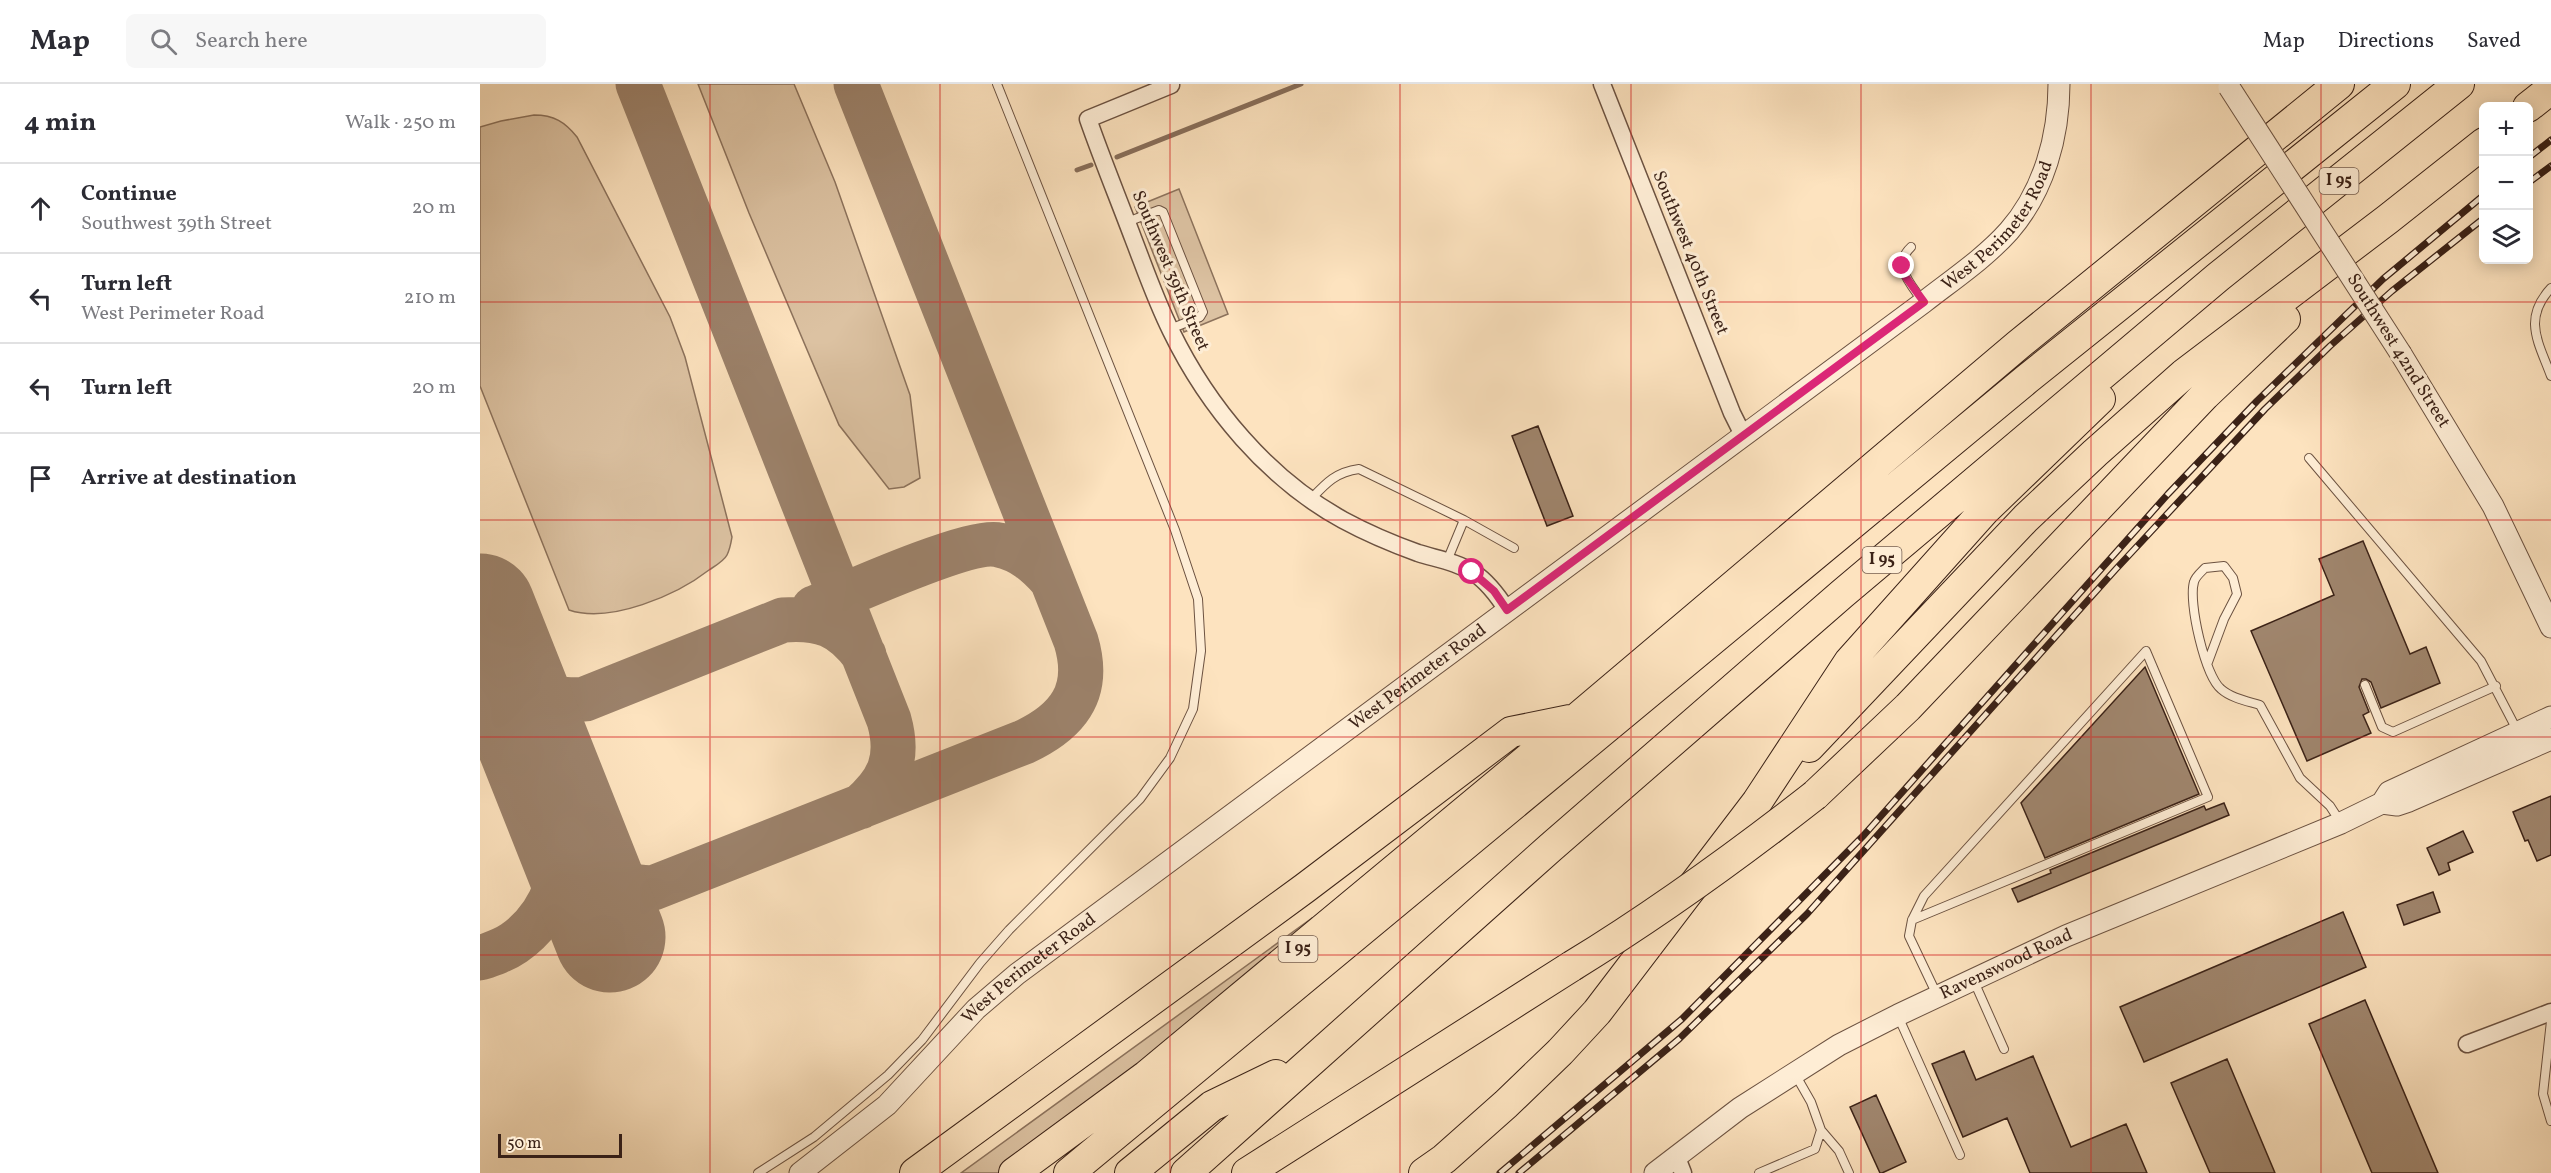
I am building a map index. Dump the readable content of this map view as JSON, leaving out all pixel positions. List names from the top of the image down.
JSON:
{
  "streets": {
    "highway": ["I 95"],
    "street": [
      "West Perimeter Road",
      "Southwest 40th Street",
      "Southwest 39th Street",
      "Southwest 42nd Street",
      "Ravenswood Road"
    ]
  },
  "crossings": [
    ["West Perimeter Road", "Southwest 40th Street"],
    ["West Perimeter Road", "Southwest 39th Street"]
  ],
  "scale_bar": "50 m",
  "page": {
    "header": "Map",
    "search": "Search here",
    "nav": ["Map", "Directions", "Saved"],
    "heading": ["4 min", "Walk · 250 m"],
    "map_buttons": ["+", "−"],
    "list": [
      ["Continue", "Southwest 39th Street", "20 m"],
      ["Turn left", "West Perimeter Road", "210 m"],
      ["Turn left", "20 m"],
      "Arrive at destination"
    ],
    "scale": "50 m"
  }
}
